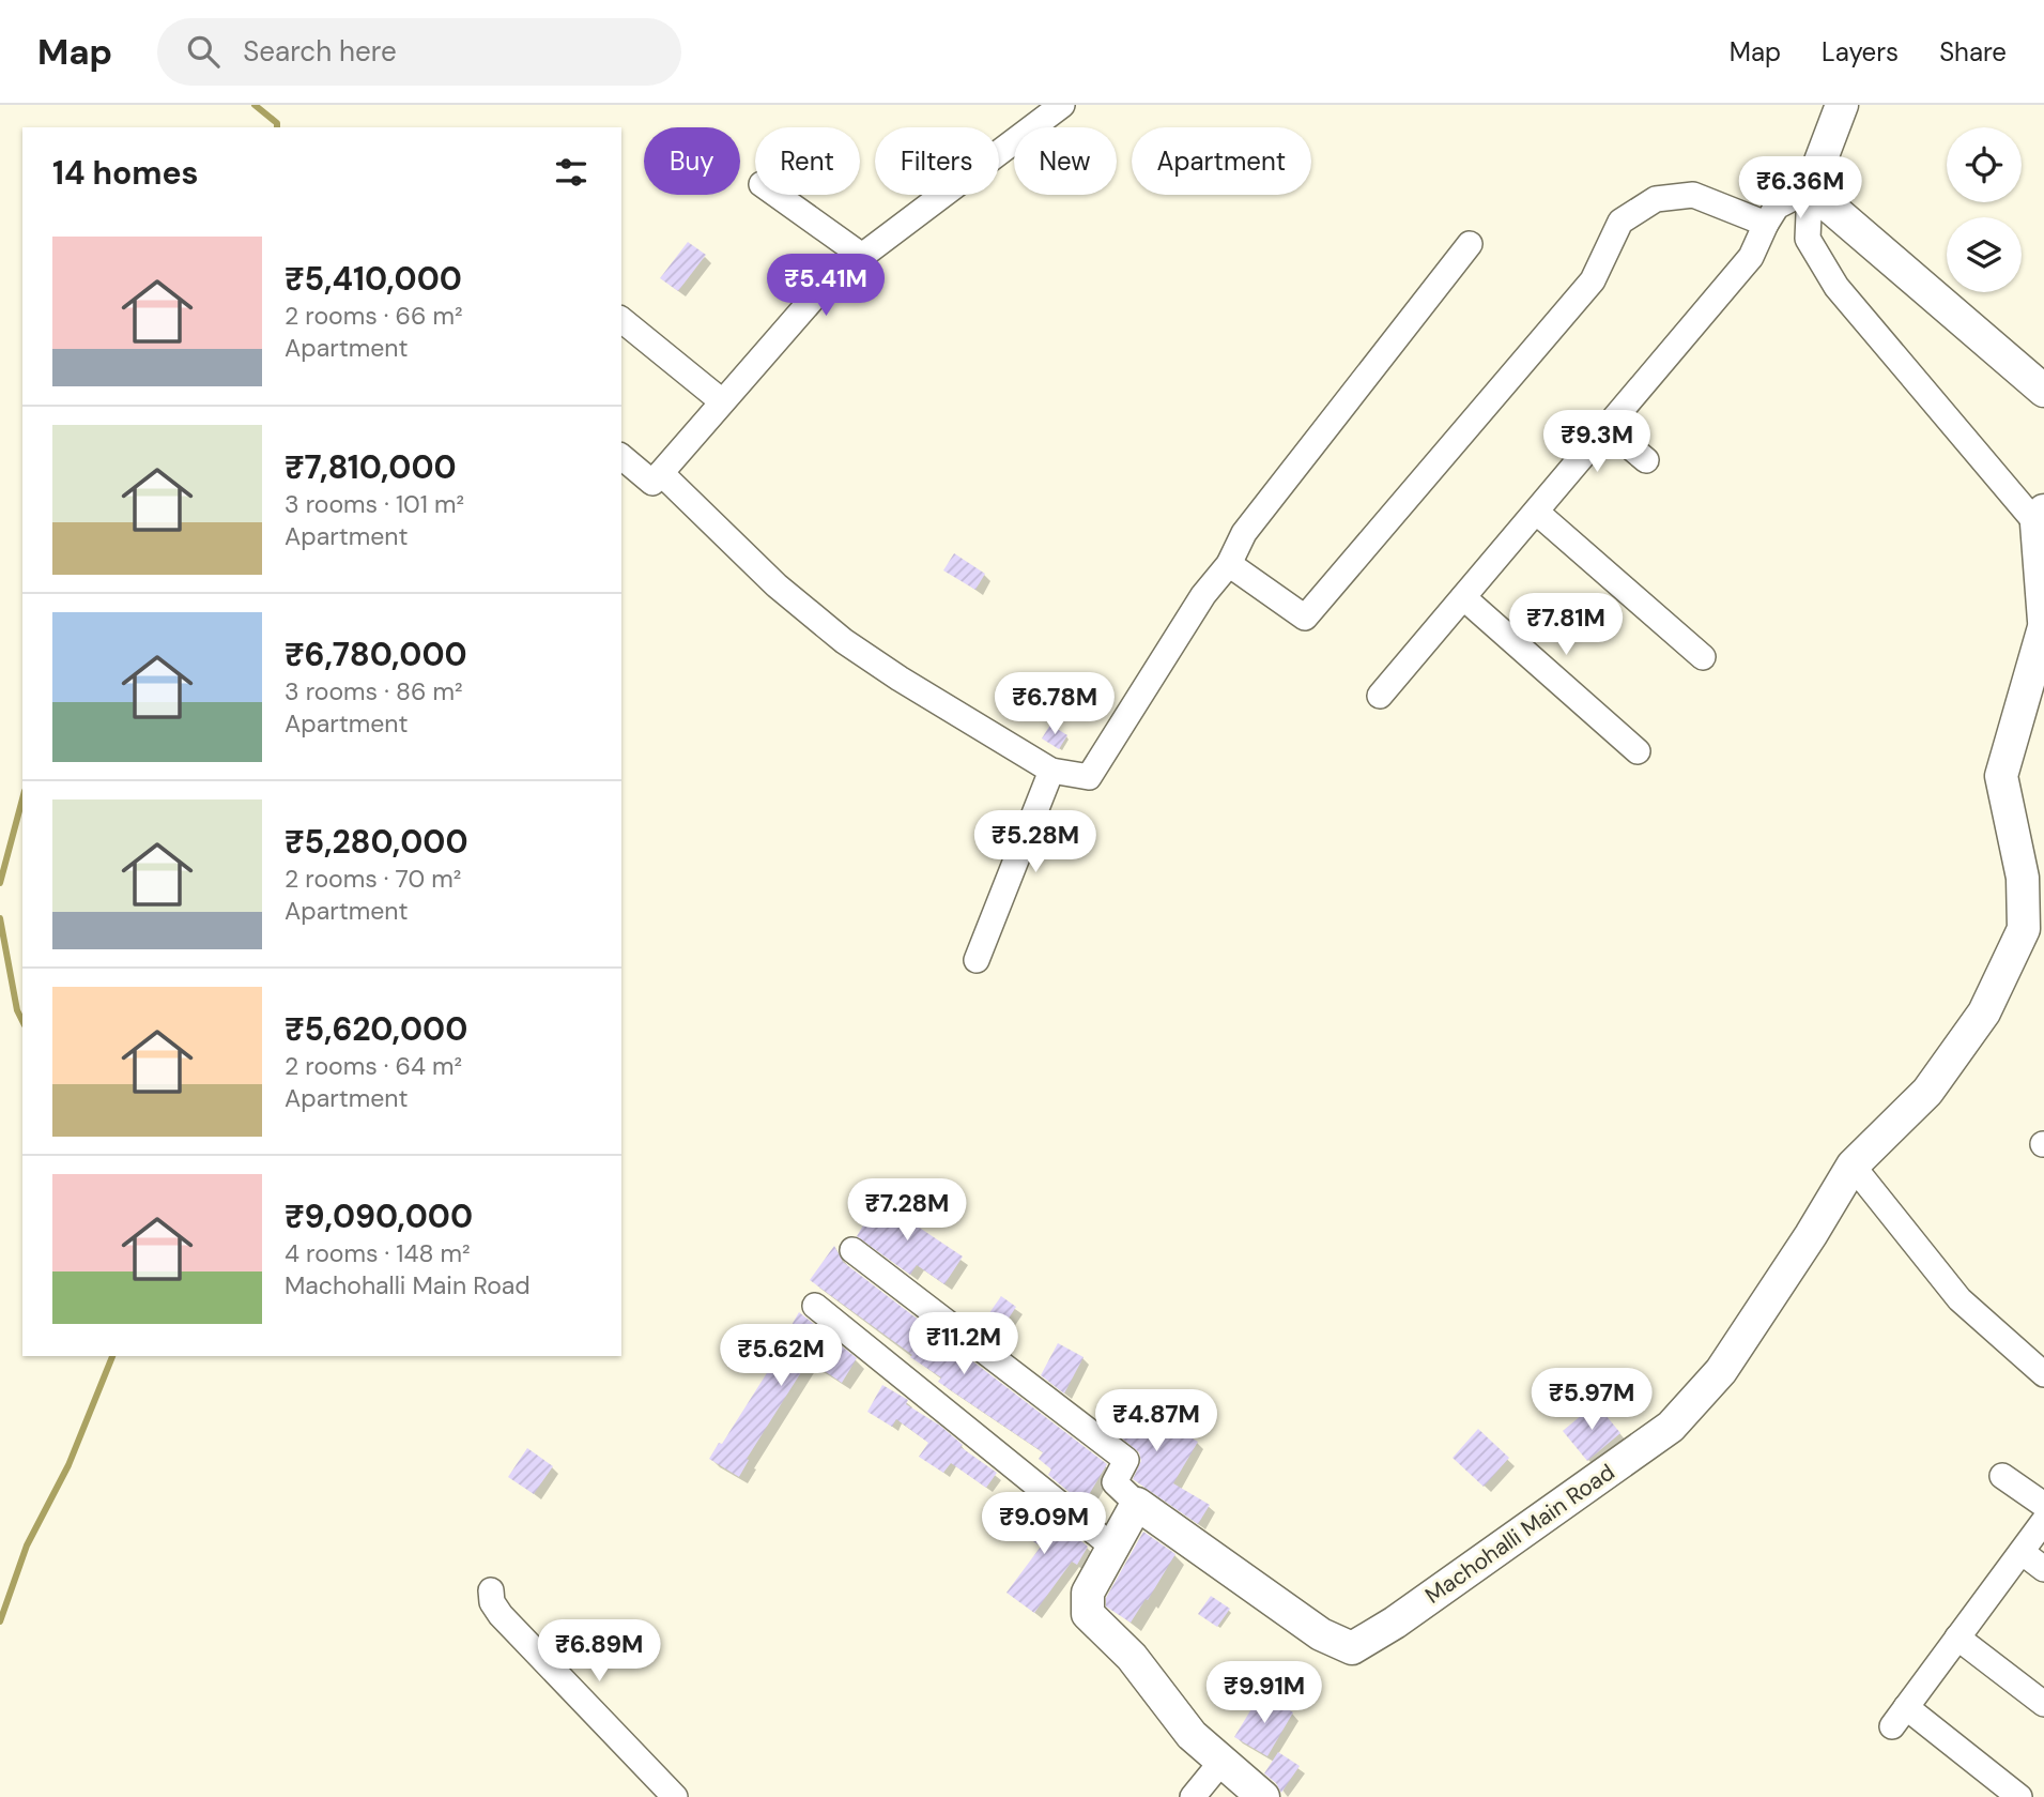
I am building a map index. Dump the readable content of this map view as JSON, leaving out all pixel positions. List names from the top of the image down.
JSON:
{
  "streets": {
    "street": ["Machohalli Main Road"]
  },
  "page": {
    "header": "Map",
    "search": "Search here",
    "nav": ["Map", "Layers", "Share"],
    "chip": [
      "Buy",
      "Rent",
      "Filters",
      "New",
      "Apartment"
    ],
    "heading": "14 homes",
    "price": [
      "₹6.36M",
      "₹5.41M",
      "₹9.3M",
      "₹7.81M",
      "₹6.78M",
      "₹5.28M",
      "₹7.28M",
      "₹11.2M",
      "₹5.62M",
      "₹5.97M",
      "₹4.87M",
      "₹9.09M",
      "₹6.89M",
      "₹9.91M"
    ],
    "list": [
      {
        "name": "₹5,410,000",
        "note": "2 rooms · 66 m² · Apartment"
      },
      {
        "name": "₹7,810,000",
        "note": "3 rooms · 101 m² · Apartment"
      },
      {
        "name": "₹6,780,000",
        "note": "3 rooms · 86 m² · Apartment"
      },
      {
        "name": "₹5,280,000",
        "note": "2 rooms · 70 m² · Apartment"
      },
      {
        "name": "₹5,620,000",
        "note": "2 rooms · 64 m² · Apartment"
      },
      {
        "name": "₹9,090,000",
        "note": "4 rooms · 148 m² · Machohalli Main Road"
      }
    ]
  }
}
